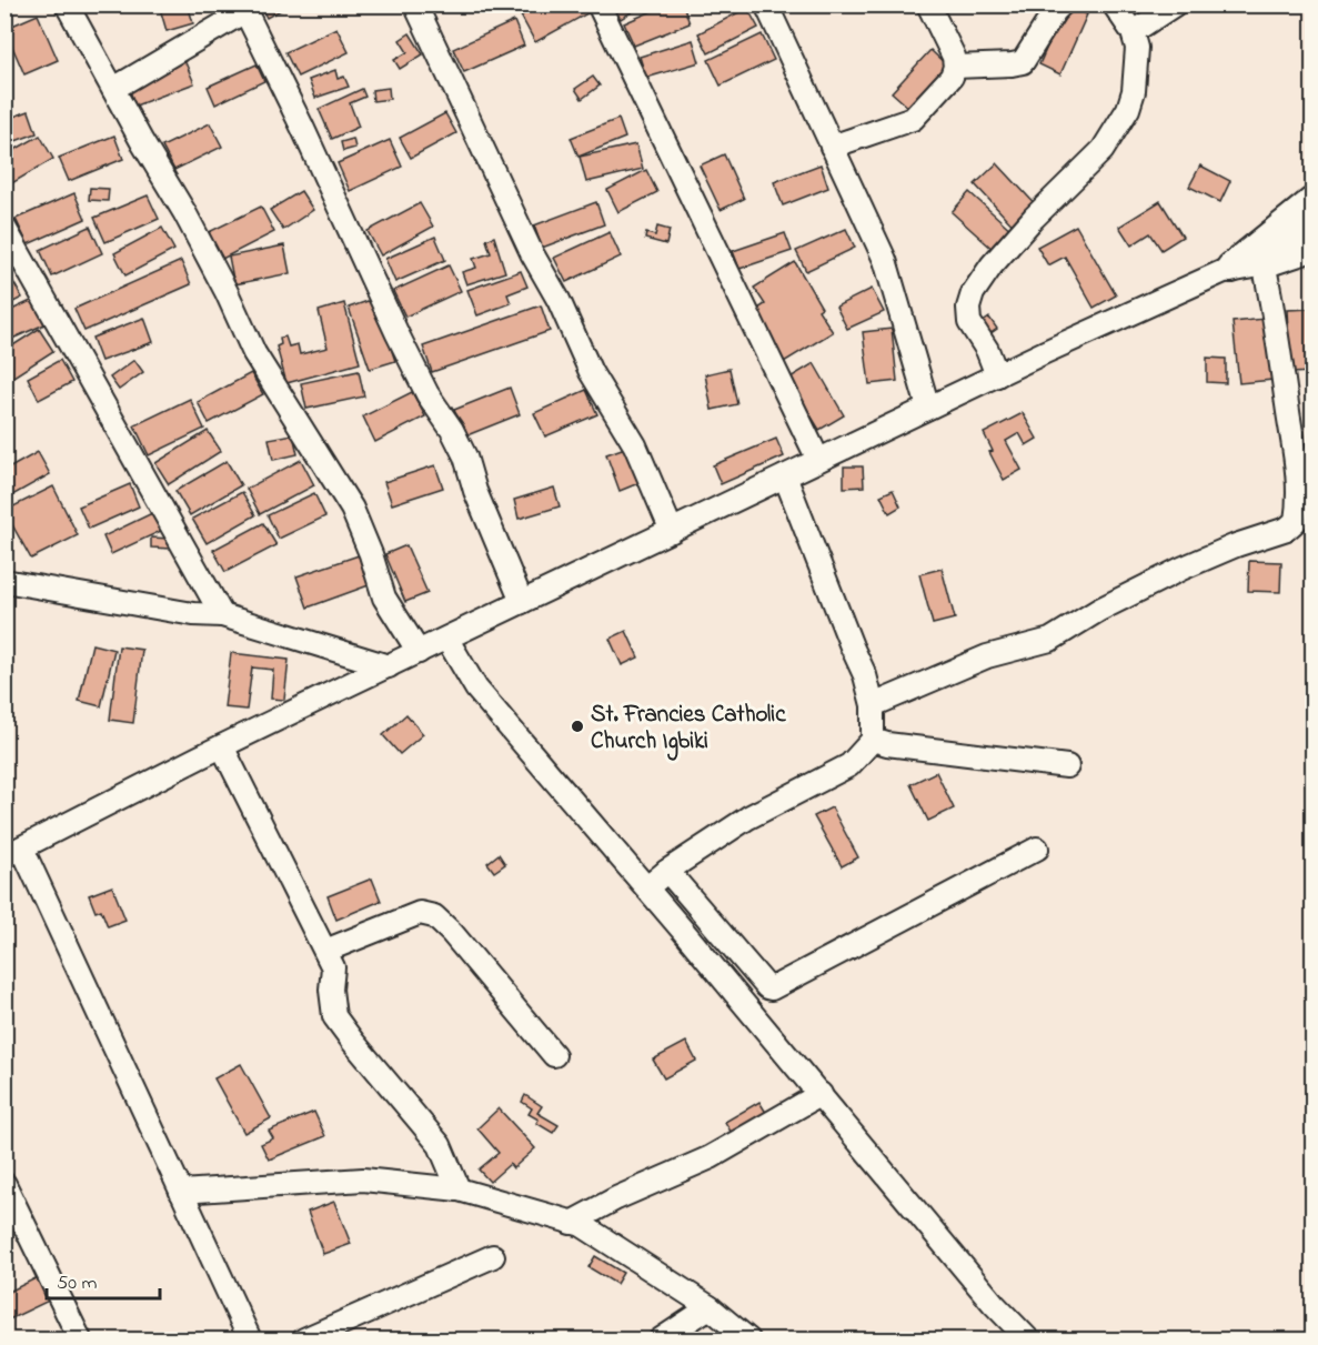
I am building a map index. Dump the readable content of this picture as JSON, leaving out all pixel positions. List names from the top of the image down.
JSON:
{
  "places": ["St. Francies Catholic Church Igbiki"],
  "scale_bar": "50 m"
}
